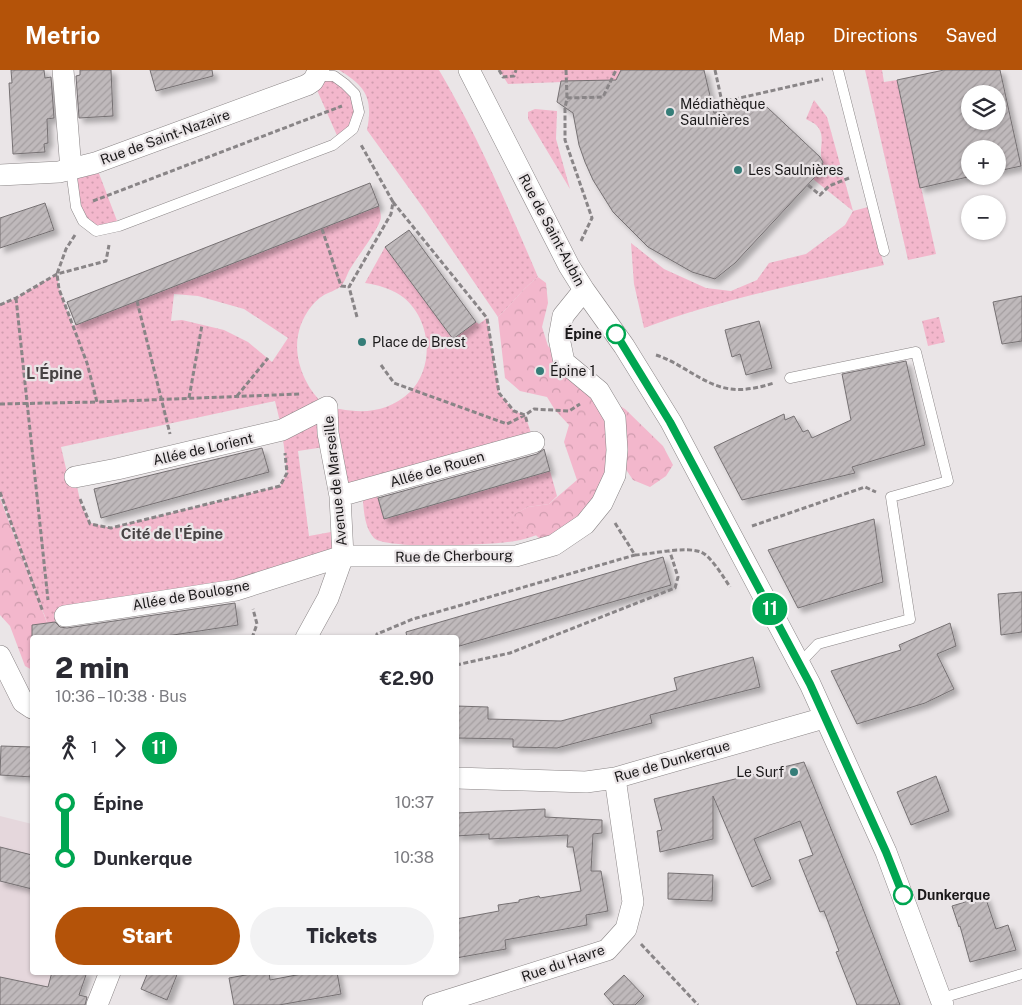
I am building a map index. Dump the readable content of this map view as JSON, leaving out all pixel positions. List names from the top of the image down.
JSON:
{
  "streets": {
    "street": [
      "Rue de Saint-Nazaire",
      "Rue de Saint-Aubin",
      "Allée de Lorient",
      "Allée de Rouen",
      "Avenue de Marseille",
      "Rue de Cherbourg",
      "Allée de Boulogne",
      "Rue de Dunkerque",
      "Rue du Havre"
    ]
  },
  "crossings": [
    ["Rue de Saint-Aubin", "Rue de Cherbourg"],
    ["Rue de Saint-Aubin", "Rue de Dunkerque"],
    ["Allée de Lorient", "Avenue de Marseille"],
    ["Allée de Rouen", "Avenue de Marseille"],
    ["Avenue de Marseille", "Rue de Cherbourg"],
    ["Avenue de Marseille", "Allée de Boulogne"],
    ["Rue de Cherbourg", "Allée de Boulogne"],
    ["Rue de Dunkerque", "Rue du Havre"]
  ],
  "districts": ["L'Épine", "Cité de l'Épine"],
  "places": [
    "Médiathèque Saulnières",
    "Les Saulnières",
    "Épine",
    "Place de Brest",
    "Épine 1",
    "Le Surf",
    "Dunkerque"
  ],
  "lines": ["bus line 11"],
  "page": {
    "header": "Metrio",
    "nav": ["Map", "Directions", "Saved"],
    "on_map": "11",
    "map_buttons": ["+", "−"],
    "heading": ["2 min", "10:36 – 10:38 · Bus", "€2.90"],
    "legs": ["1", "11"],
    "list": [
      {
        "name": "Épine",
        "value": "10:37"
      },
      {
        "name": "Dunkerque",
        "value": "10:38"
      }
    ],
    "buttons": ["Start", "Tickets"]
  }
}
